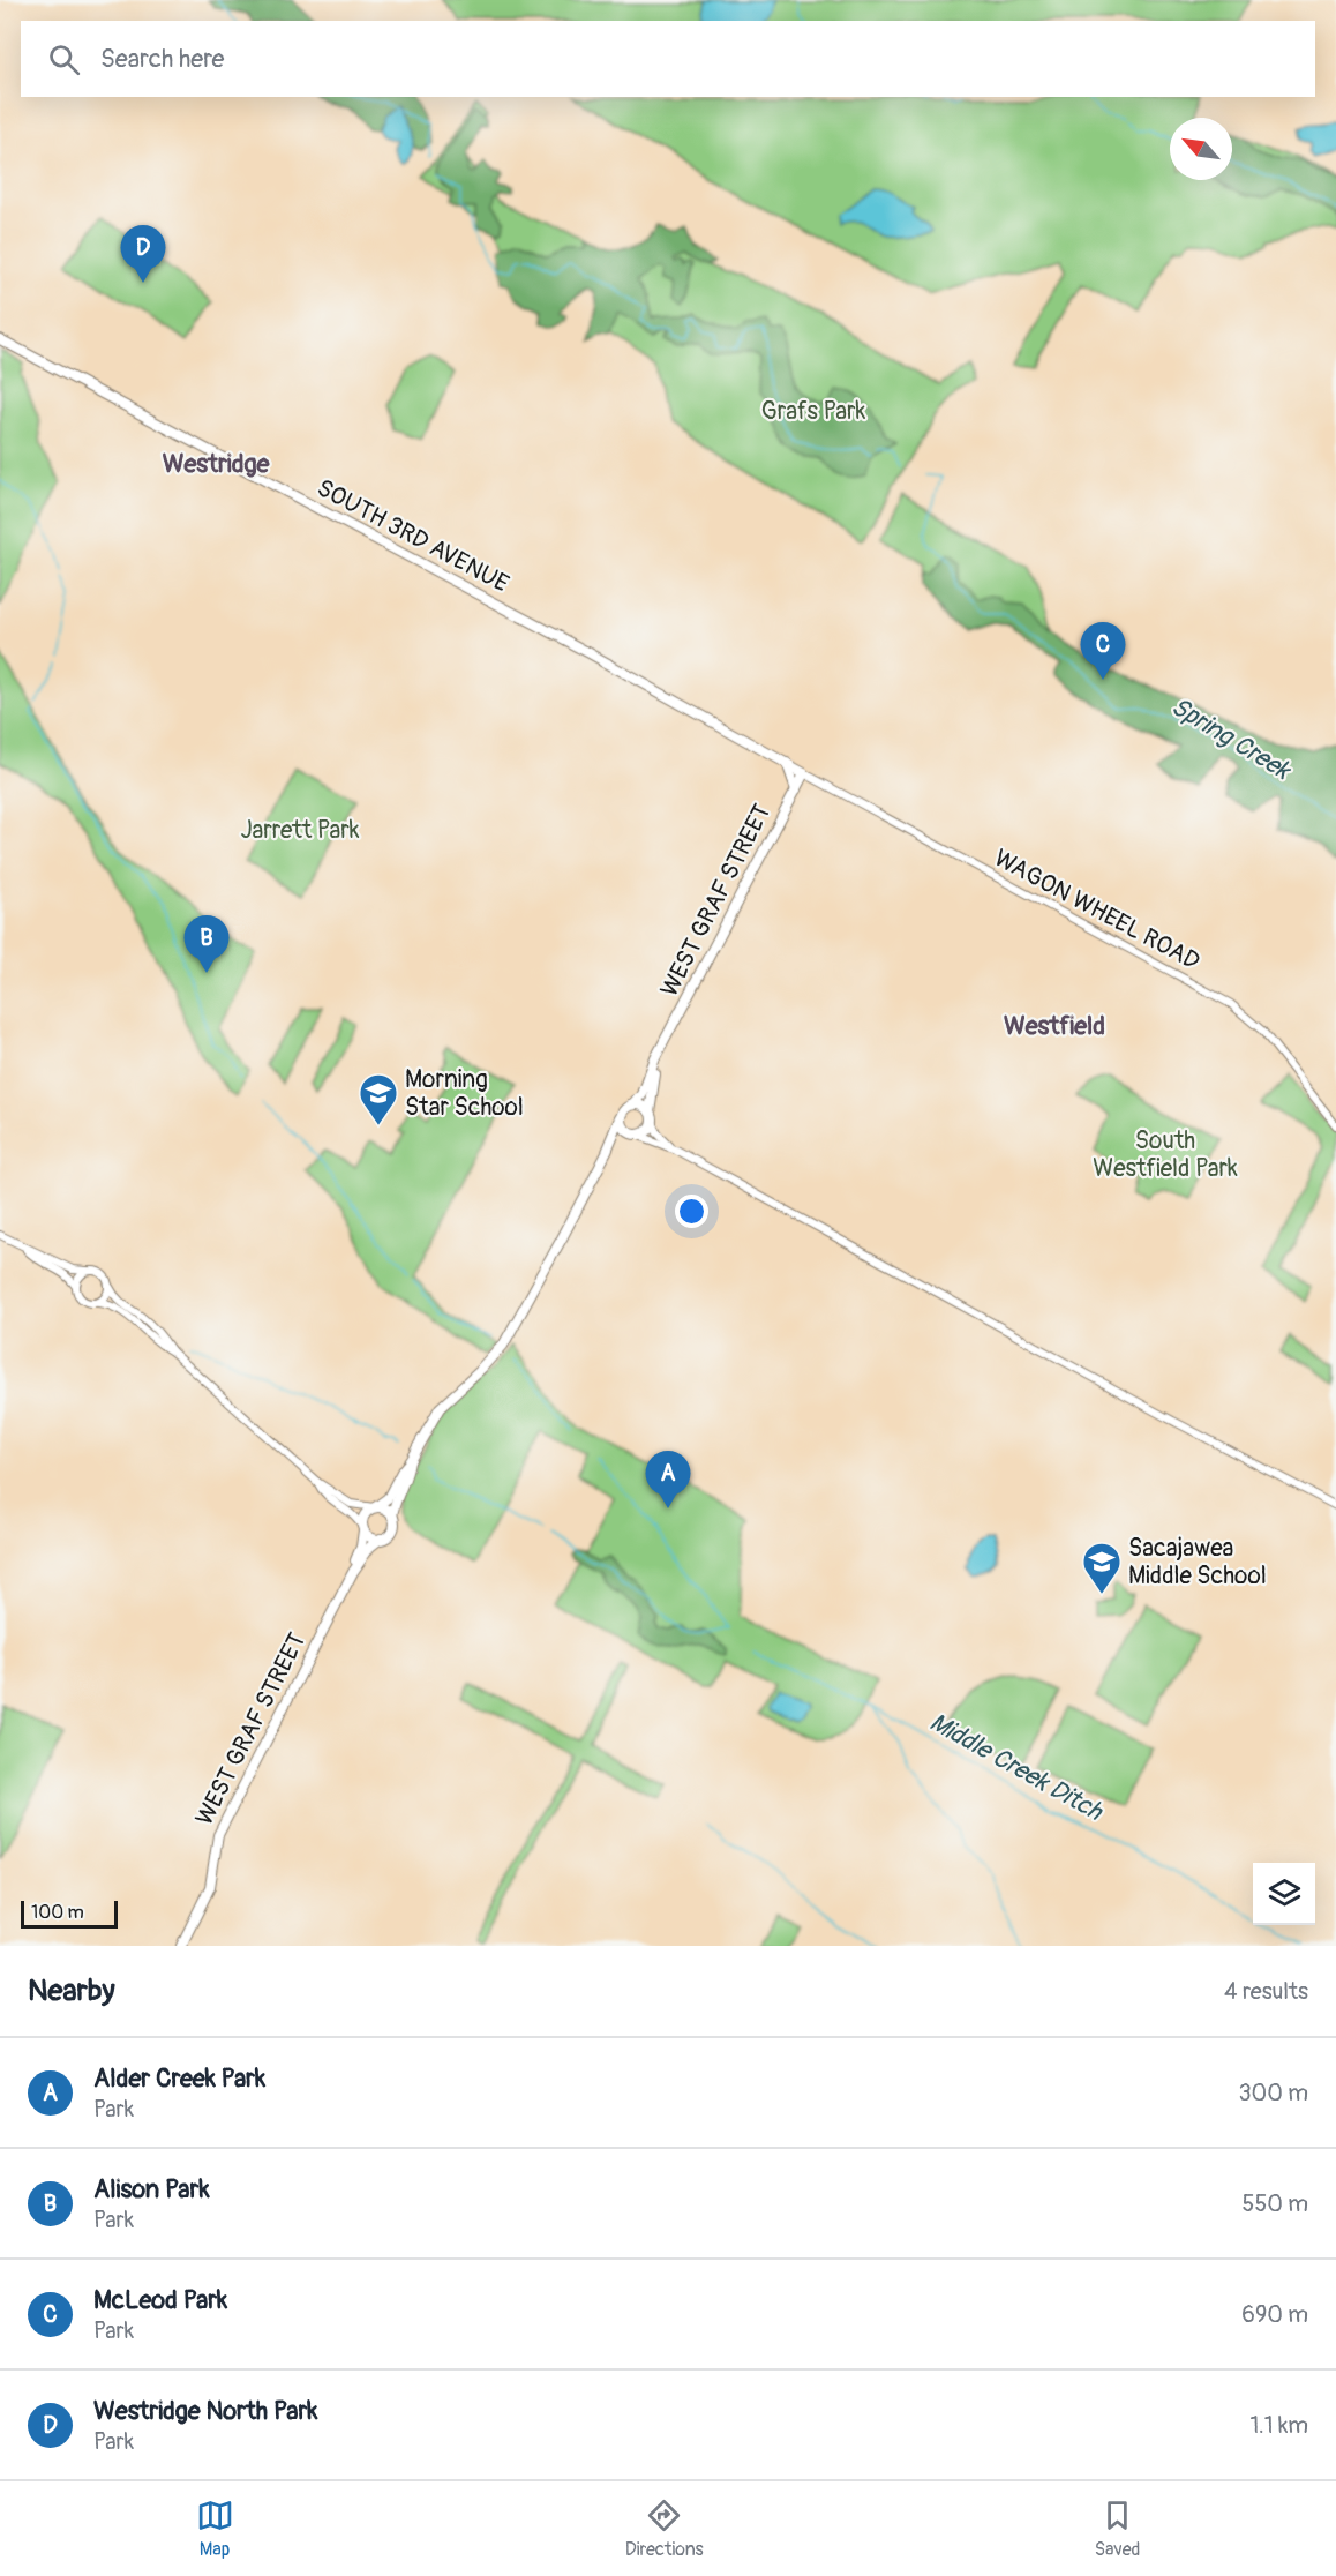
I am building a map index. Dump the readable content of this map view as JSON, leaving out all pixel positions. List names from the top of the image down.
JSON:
{
  "streets": {
    "main road": ["SOUTH 3RD AVENUE", "WEST GRAF STREET"],
    "street": ["WAGON WHEEL ROAD"]
  },
  "crossings": [
    ["SOUTH 3RD AVENUE", "WEST GRAF STREET"],
    ["SOUTH 3RD AVENUE", "WAGON WHEEL ROAD"],
    ["WEST GRAF STREET", "WAGON WHEEL ROAD"]
  ],
  "districts": ["Westridge", "Westfield"],
  "water": ["Spring Creek", "Middle Creek Ditch"],
  "parks": ["Grafs Park", "Jarrett Park", "South Westfield Park"],
  "places": {
    "school or university": ["Morning Star School", "Sacajawea Middle School"]
  },
  "scale_bar": "100 m",
  "north": "top left",
  "page": {
    "search": "Search here",
    "pins": [
      "D",
      "C",
      "B",
      "A"
    ],
    "scale": "100 m",
    "heading": ["Nearby", "4 results"],
    "list": [
      {
        "mark": "A",
        "name": "Alder Creek Park",
        "note": "Park",
        "value": "300 m"
      },
      {
        "mark": "B",
        "name": "Alison Park",
        "note": "Park",
        "value": "550 m"
      },
      {
        "mark": "C",
        "name": "McLeod Park",
        "note": "Park",
        "value": "690 m"
      },
      {
        "mark": "D",
        "name": "Westridge North Park",
        "note": "Park",
        "value": "1.1 km"
      }
    ],
    "nav": ["Map", "Directions", "Saved"]
  }
}
